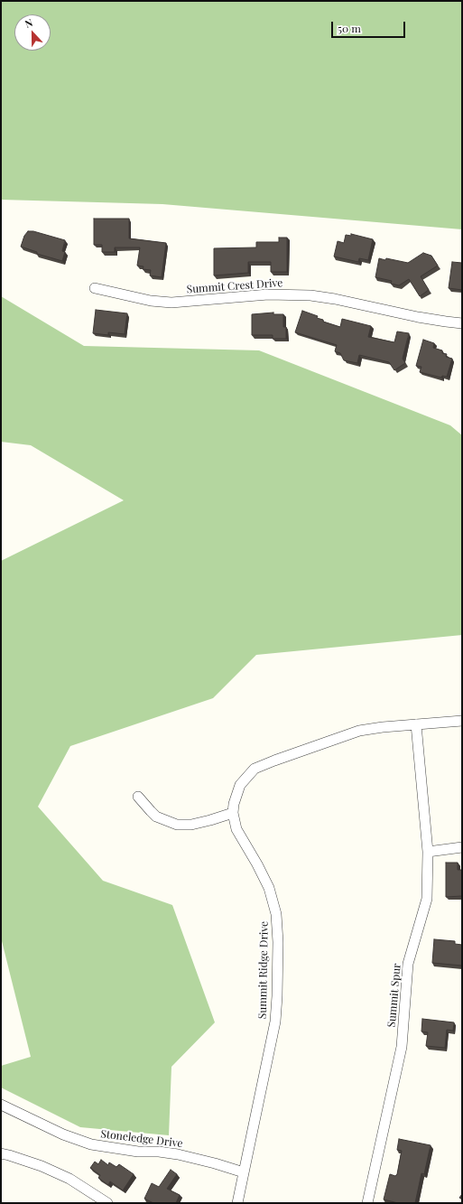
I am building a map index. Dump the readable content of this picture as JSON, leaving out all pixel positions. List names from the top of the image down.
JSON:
{
  "streets": {
    "street": [
      "Summit Crest Drive",
      "Summit Ridge Drive",
      "Summit Spur",
      "Stoneledge Drive"
    ]
  },
  "crossings": [
    ["Summit Ridge Drive", "Summit Spur"],
    ["Summit Ridge Drive", "Stoneledge Drive"]
  ],
  "scale_bar": "50 m",
  "north": "top"
}
